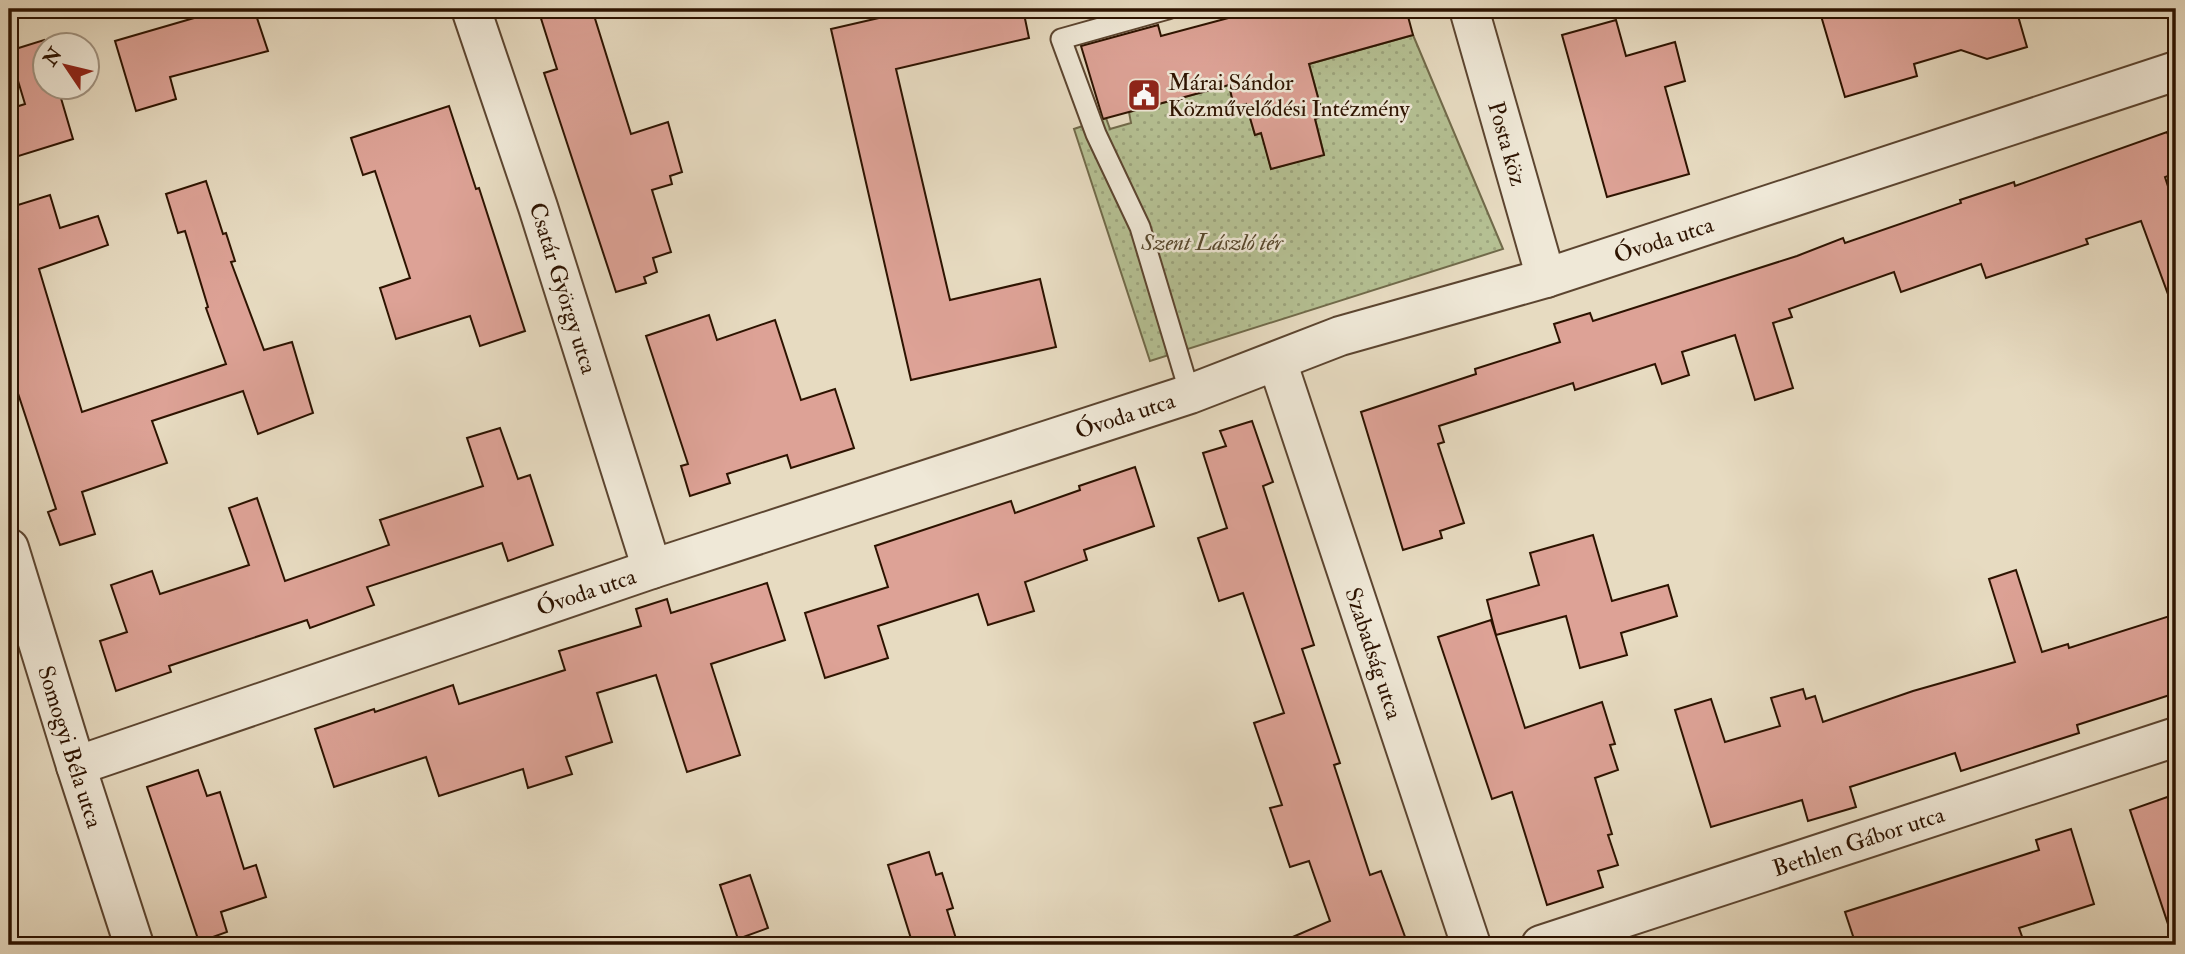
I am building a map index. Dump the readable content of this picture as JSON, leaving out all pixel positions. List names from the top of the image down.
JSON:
{
  "streets": {
    "street": [
      "Posta köz",
      "Óvoda utca",
      "Csatár György utca",
      "Szabadság utca",
      "Somogyi Béla utca",
      "Bethlen Gábor utca"
    ]
  },
  "crossings": [
    ["Posta köz", "Óvoda utca"],
    ["Óvoda utca", "Csatár György utca"],
    ["Óvoda utca", "Szabadság utca"],
    ["Óvoda utca", "Somogyi Béla utca"]
  ],
  "parks": ["Szent László tér"],
  "places": {
    "public building": ["Márai Sándor Közművelődési Intézmény"]
  },
  "north": "top left"
}
